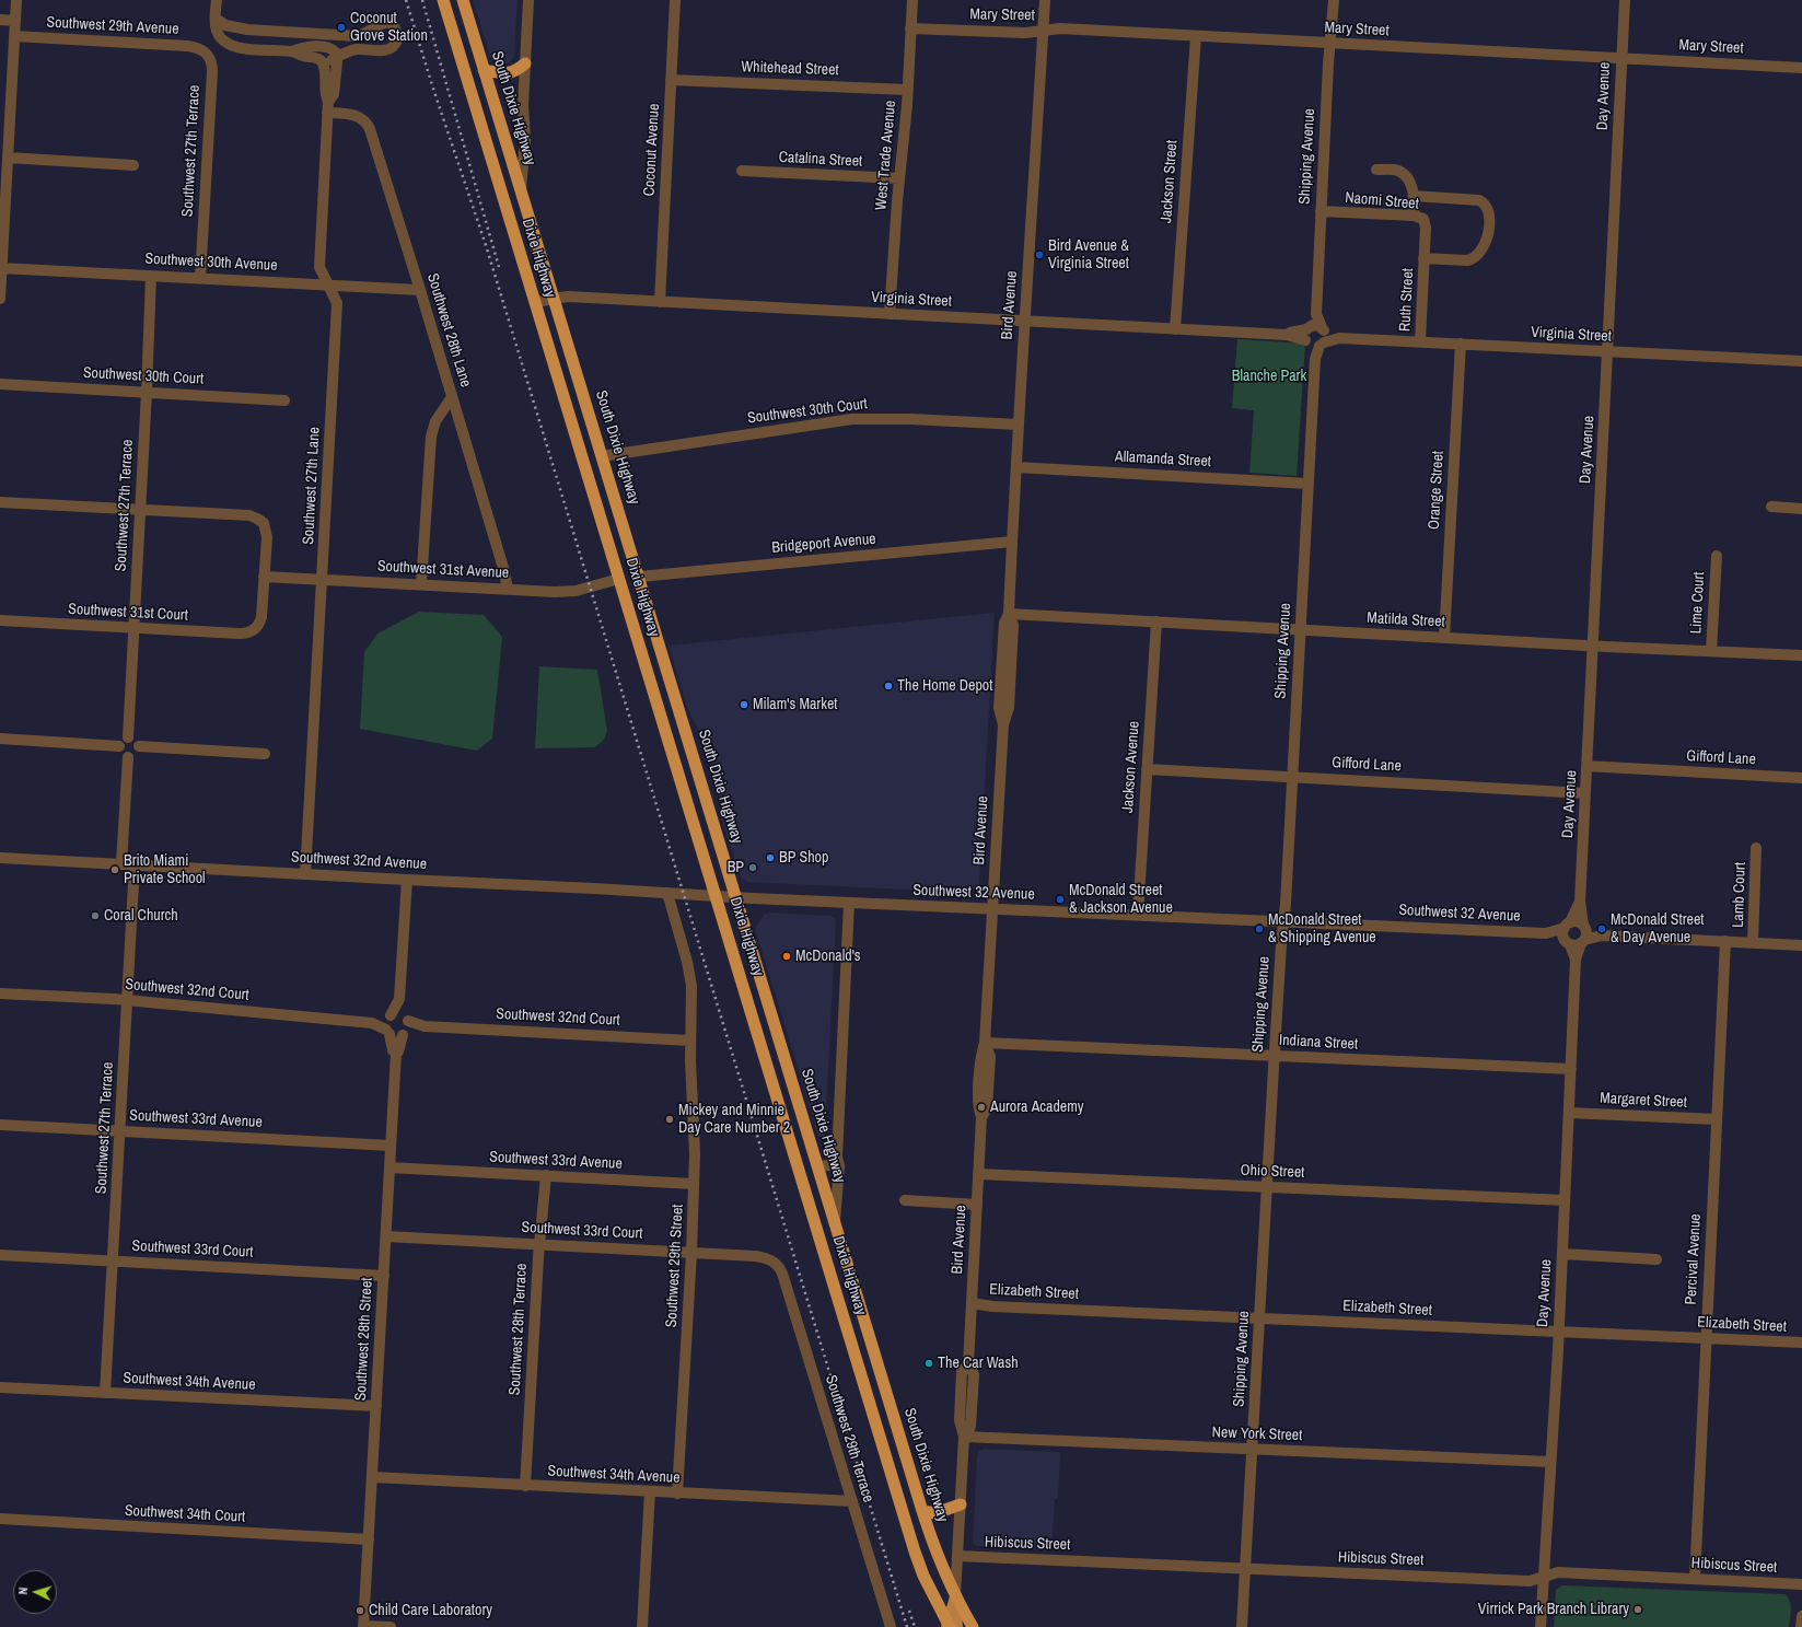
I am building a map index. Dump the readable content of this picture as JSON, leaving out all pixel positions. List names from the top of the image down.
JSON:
{
  "streets": {
    "highway": ["South Dixie Highway", "Dixie Highway"],
    "street": [
      "Mary Street",
      "Southwest 29th Avenue",
      "Whitehead Street",
      "Day Avenue",
      "Coconut Avenue",
      "Southwest 27th Terrace",
      "West Trade Avenue",
      "Shipping Avenue",
      "Catalina Street",
      "Jackson Street",
      "Naomi Street",
      "Southwest 30th Avenue",
      "Virginia Street",
      "Ruth Street",
      "Bird Avenue",
      "Southwest 28th Lane",
      "Southwest 30th Court",
      "Allamanda Street",
      "Southwest 27th Lane",
      "Orange Street",
      "Bridgeport Avenue",
      "Southwest 31st Avenue",
      "Lime Court",
      "Southwest 31st Court",
      "Matilda Street",
      "Gifford Lane",
      "Jackson Avenue",
      "Southwest 32nd Avenue",
      "Southwest 32 Avenue",
      "Lamb Court",
      "Southwest 32nd Court",
      "Indiana Street",
      "Margaret Street",
      "Southwest 33rd Avenue",
      "Ohio Street",
      "Southwest 33rd Court",
      "Percival Avenue",
      "Southwest 29th Street",
      "Elizabeth Street",
      "Southwest 28th Terrace",
      "Southwest 28th Street",
      "Southwest 34th Avenue",
      "New York Street",
      "Southwest 29th Terrace",
      "Southwest 34th Court",
      "Hibiscus Street"
    ]
  },
  "crossings": [
    ["Mary Street", "Day Avenue"],
    ["Mary Street", "West Trade Avenue"],
    ["Mary Street", "Shipping Avenue"],
    ["Mary Street", "Jackson Street"],
    ["Mary Street", "Bird Avenue"],
    ["Southwest 29th Avenue", "Southwest 27th Terrace"],
    ["Whitehead Street", "Coconut Avenue"],
    ["Whitehead Street", "West Trade Avenue"],
    ["Day Avenue", "Virginia Street"],
    ["Day Avenue", "Matilda Street"],
    ["Day Avenue", "Gifford Lane"],
    ["Day Avenue", "Southwest 32 Avenue"],
    ["Day Avenue", "Indiana Street"],
    ["Day Avenue", "Margaret Street"],
    ["Day Avenue", "Ohio Street"],
    ["Day Avenue", "Elizabeth Street"],
    ["Day Avenue", "New York Street"],
    ["Day Avenue", "Hibiscus Street"],
    ["South Dixie Highway", "Virginia Street"],
    ["South Dixie Highway", "Bird Avenue"],
    ["South Dixie Highway", "Southwest 30th Court"],
    ["South Dixie Highway", "Bridgeport Avenue"],
    ["South Dixie Highway", "Southwest 32 Avenue"],
    ["Coconut Avenue", "Virginia Street"],
    ["Southwest 27th Terrace", "Southwest 30th Avenue"],
    ["Southwest 27th Terrace", "Southwest 30th Court"],
    ["Southwest 27th Terrace", "Southwest 31st Court"],
    ["Southwest 27th Terrace", "Southwest 32nd Avenue"],
    ["Southwest 27th Terrace", "Southwest 32nd Court"],
    ["Southwest 27th Terrace", "Southwest 33rd Avenue"],
    ["Southwest 27th Terrace", "Southwest 33rd Court"],
    ["Southwest 27th Terrace", "Southwest 34th Avenue"],
    ["West Trade Avenue", "Catalina Street"],
    ["West Trade Avenue", "Virginia Street"],
    ["Shipping Avenue", "Naomi Street"],
    ["Shipping Avenue", "Virginia Street"],
    ["Shipping Avenue", "Allamanda Street"],
    ["Shipping Avenue", "Matilda Street"],
    ["Shipping Avenue", "Gifford Lane"],
    ["Shipping Avenue", "Southwest 32 Avenue"],
    ["Shipping Avenue", "Indiana Street"],
    ["Shipping Avenue", "Ohio Street"],
    ["Shipping Avenue", "Elizabeth Street"],
    ["Shipping Avenue", "New York Street"],
    ["Shipping Avenue", "Hibiscus Street"],
    ["Jackson Street", "Virginia Street"],
    ["Naomi Street", "Ruth Street"],
    ["Dixie Highway", "Virginia Street"],
    ["Dixie Highway", "Southwest 31st Avenue"],
    ["Dixie Highway", "Southwest 32nd Avenue"],
    ["Dixie Highway", "Southwest 32 Avenue"],
    ["Southwest 30th Avenue", "Southwest 28th Lane"],
    ["Southwest 30th Avenue", "Southwest 27th Lane"],
    ["Virginia Street", "Ruth Street"],
    ["Virginia Street", "Bird Avenue"],
    ["Virginia Street", "Orange Street"],
    ["Bird Avenue", "Southwest 30th Court"],
    ["Bird Avenue", "Allamanda Street"],
    ["Bird Avenue", "Bridgeport Avenue"],
    ["Bird Avenue", "Matilda Street"],
    ["Bird Avenue", "Southwest 32 Avenue"],
    ["Bird Avenue", "Indiana Street"],
    ["Bird Avenue", "Ohio Street"],
    ["Bird Avenue", "Elizabeth Street"],
    ["Bird Avenue", "New York Street"],
    ["Bird Avenue", "Hibiscus Street"],
    ["Southwest 28th Lane", "Southwest 27th Lane"],
    ["Southwest 28th Lane", "Southwest 31st Avenue"],
    ["Southwest 27th Lane", "Southwest 31st Avenue"],
    ["Southwest 27th Lane", "Southwest 32nd Avenue"],
    ["Orange Street", "Matilda Street"],
    ["Southwest 31st Avenue", "Southwest 31st Court"],
    ["Lime Court", "Matilda Street"],
    ["Matilda Street", "Jackson Avenue"],
    ["Gifford Lane", "Jackson Avenue"],
    ["Jackson Avenue", "Southwest 32 Avenue"],
    ["Southwest 32nd Avenue", "Southwest 32 Avenue"],
    ["Southwest 32nd Court", "Southwest 29th Street"],
    ["Southwest 32nd Court", "Southwest 28th Street"],
    ["Margaret Street", "Percival Avenue"],
    ["Southwest 33rd Avenue", "Southwest 29th Street"],
    ["Southwest 33rd Avenue", "Southwest 28th Terrace"],
    ["Southwest 33rd Avenue", "Southwest 28th Street"],
    ["Southwest 33rd Court", "Southwest 29th Street"],
    ["Southwest 33rd Court", "Southwest 28th Terrace"],
    ["Southwest 33rd Court", "Southwest 28th Street"],
    ["Southwest 33rd Court", "Southwest 29th Terrace"],
    ["Percival Avenue", "Elizabeth Street"],
    ["Percival Avenue", "Hibiscus Street"],
    ["Southwest 29th Street", "Southwest 34th Avenue"],
    ["Southwest 28th Terrace", "Southwest 34th Avenue"],
    ["Southwest 28th Street", "Southwest 34th Avenue"],
    ["Southwest 28th Street", "Southwest 34th Court"],
    ["Southwest 34th Avenue", "Southwest 29th Terrace"]
  ],
  "parks": ["Blanche Park"],
  "places": [
    "Coconut Grove Station",
    "Bird Avenue & Virginia Street",
    "The Home Depot",
    "Milam's Market",
    "BP Shop",
    "BP",
    "Brito Miami Private School",
    "McDonald Street & Jackson Avenue",
    "Coral Church",
    "McDonald Street & Shipping Avenue",
    "McDonald Street & Day Avenue",
    "McDonald's",
    "Aurora Academy",
    "Mickey and Minnie Day Care Number 2",
    "The Car Wash",
    "Virrick Park Branch Library",
    "Child Care Laboratory"
  ],
  "north": "left"
}
